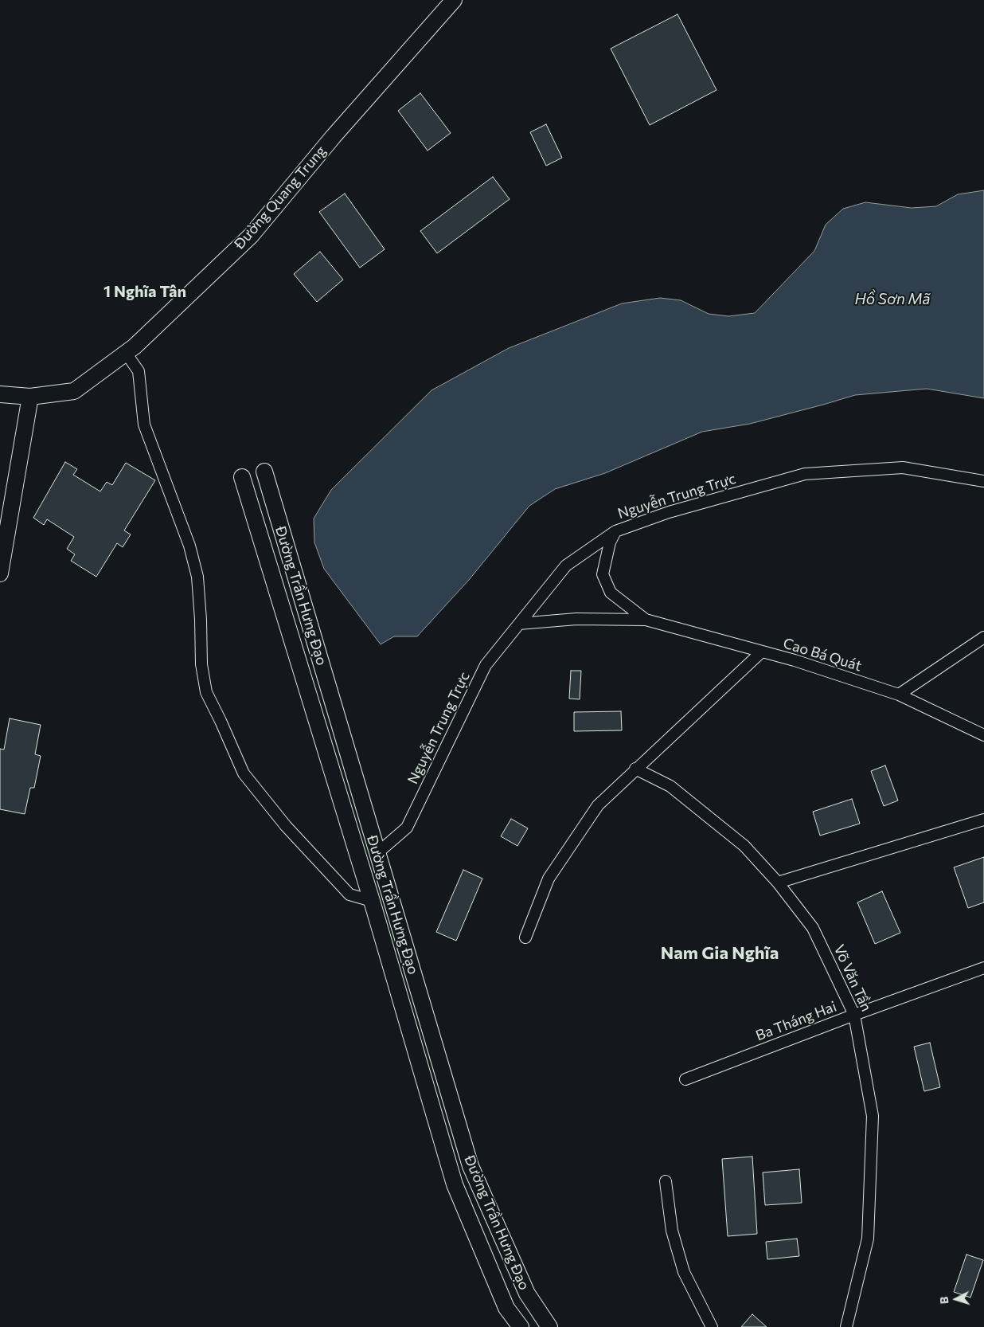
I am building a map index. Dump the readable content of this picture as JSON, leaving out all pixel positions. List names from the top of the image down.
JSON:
{
  "streets": {
    "street": [
      "Đường Quang Trung",
      "Nguyễn Trung Trực",
      "Đường Trần Hưng Đạo",
      "Cao Bá Quát",
      "Võ Văn Tần",
      "Ba Tháng Hai"
    ]
  },
  "crossings": [
    ["Nguyễn Trung Trực", "Đường Trần Hưng Đạo"],
    ["Nguyễn Trung Trực", "Cao Bá Quát"],
    ["Võ Văn Tần", "Ba Tháng Hai"]
  ],
  "districts": ["1 Nghĩa Tân", "Nam Gia Nghĩa"],
  "water": ["Hồ Sơn Mã"],
  "north": "left"
}
